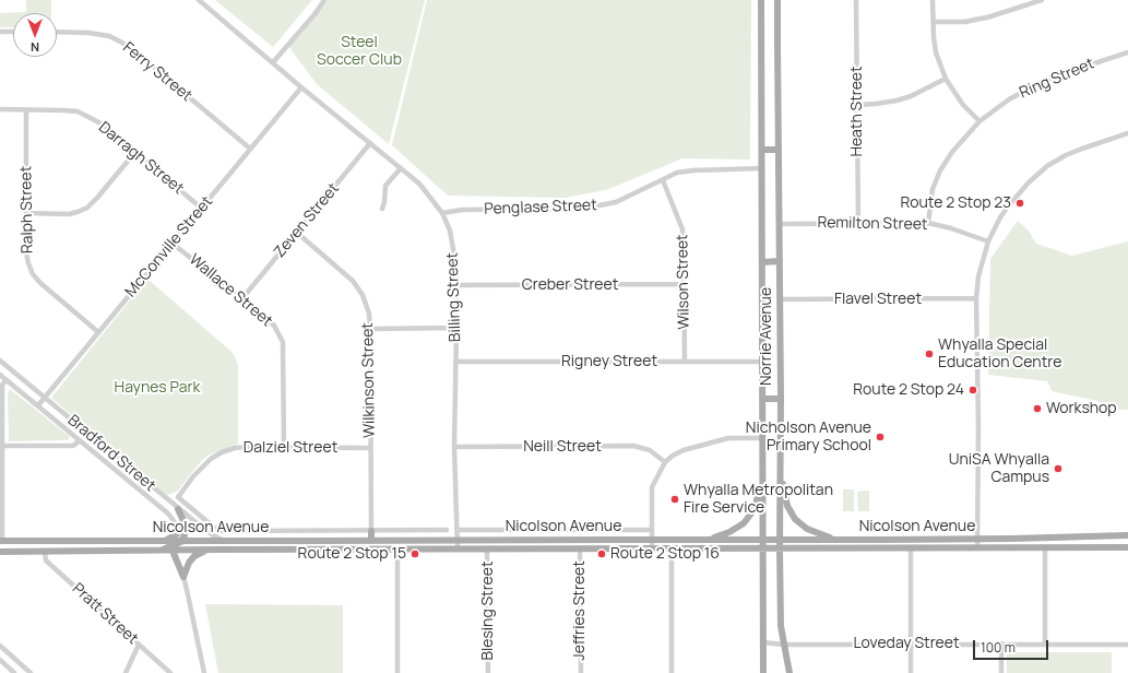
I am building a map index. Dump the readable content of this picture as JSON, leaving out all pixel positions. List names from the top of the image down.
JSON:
{
  "streets": {
    "main road": ["Norrie Avenue", "Nicolson Avenue"],
    "street": [
      "Ferry Street",
      "Ring Street",
      "Heath Street",
      "Darragh Street",
      "Penglase Street",
      "Ralph Street",
      "Zeven Street",
      "Remilton Street",
      "McConville Street",
      "Wilson Street",
      "Creber Street",
      "Wallace Street",
      "Billing Street",
      "Flavel Street",
      "Rigney Street",
      "Wilkinson Street",
      "Neill Street",
      "Dalziel Street",
      "Bradford Street",
      "Blesing Street",
      "Jeffries Street",
      "Pratt Street",
      "Loveday Street"
    ]
  },
  "crossings": [
    ["Ferry Street", "McConville Street"],
    ["Ring Street", "Remilton Street"],
    ["Heath Street", "Remilton Street"],
    ["Darragh Street", "Ralph Street"],
    ["Darragh Street", "McConville Street"],
    ["Penglase Street", "Wilson Street"],
    ["Penglase Street", "Billing Street"],
    ["Penglase Street", "Norrie Avenue"],
    ["Ralph Street", "McConville Street"],
    ["Zeven Street", "Wallace Street"],
    ["Zeven Street", "Billing Street"],
    ["Zeven Street", "Wilkinson Street"],
    ["Remilton Street", "Norrie Avenue"],
    ["McConville Street", "Wallace Street"],
    ["McConville Street", "Billing Street"],
    ["McConville Street", "Bradford Street"],
    ["Wilson Street", "Creber Street"],
    ["Wilson Street", "Rigney Street"],
    ["Creber Street", "Billing Street"],
    ["Wallace Street", "Dalziel Street"],
    ["Billing Street", "Rigney Street"],
    ["Billing Street", "Neill Street"],
    ["Billing Street", "Nicolson Avenue"],
    ["Flavel Street", "Norrie Avenue"],
    ["Norrie Avenue", "Rigney Street"],
    ["Norrie Avenue", "Nicolson Avenue"],
    ["Norrie Avenue", "Loveday Street"],
    ["Wilkinson Street", "Dalziel Street"],
    ["Wilkinson Street", "Nicolson Avenue"],
    ["Dalziel Street", "Nicolson Avenue"],
    ["Bradford Street", "Nicolson Avenue"],
    ["Nicolson Avenue", "Blesing Street"],
    ["Nicolson Avenue", "Jeffries Street"],
    ["Nicolson Avenue", "Pratt Street"]
  ],
  "parks": ["Steel Soccer Club", "Haynes Park"],
  "places": [
    "Route 2 Stop 23",
    "Whyalla Special Education Centre",
    "Route 2 Stop 24",
    "Workshop",
    "Nicholson Avenue Primary School",
    "UniSA Whyalla Campus",
    "Whyalla Metropolitan Fire Service",
    "Route 2 Stop 15",
    "Route 2 Stop 16"
  ],
  "scale_bar": "100 m",
  "north": "bottom"
}
